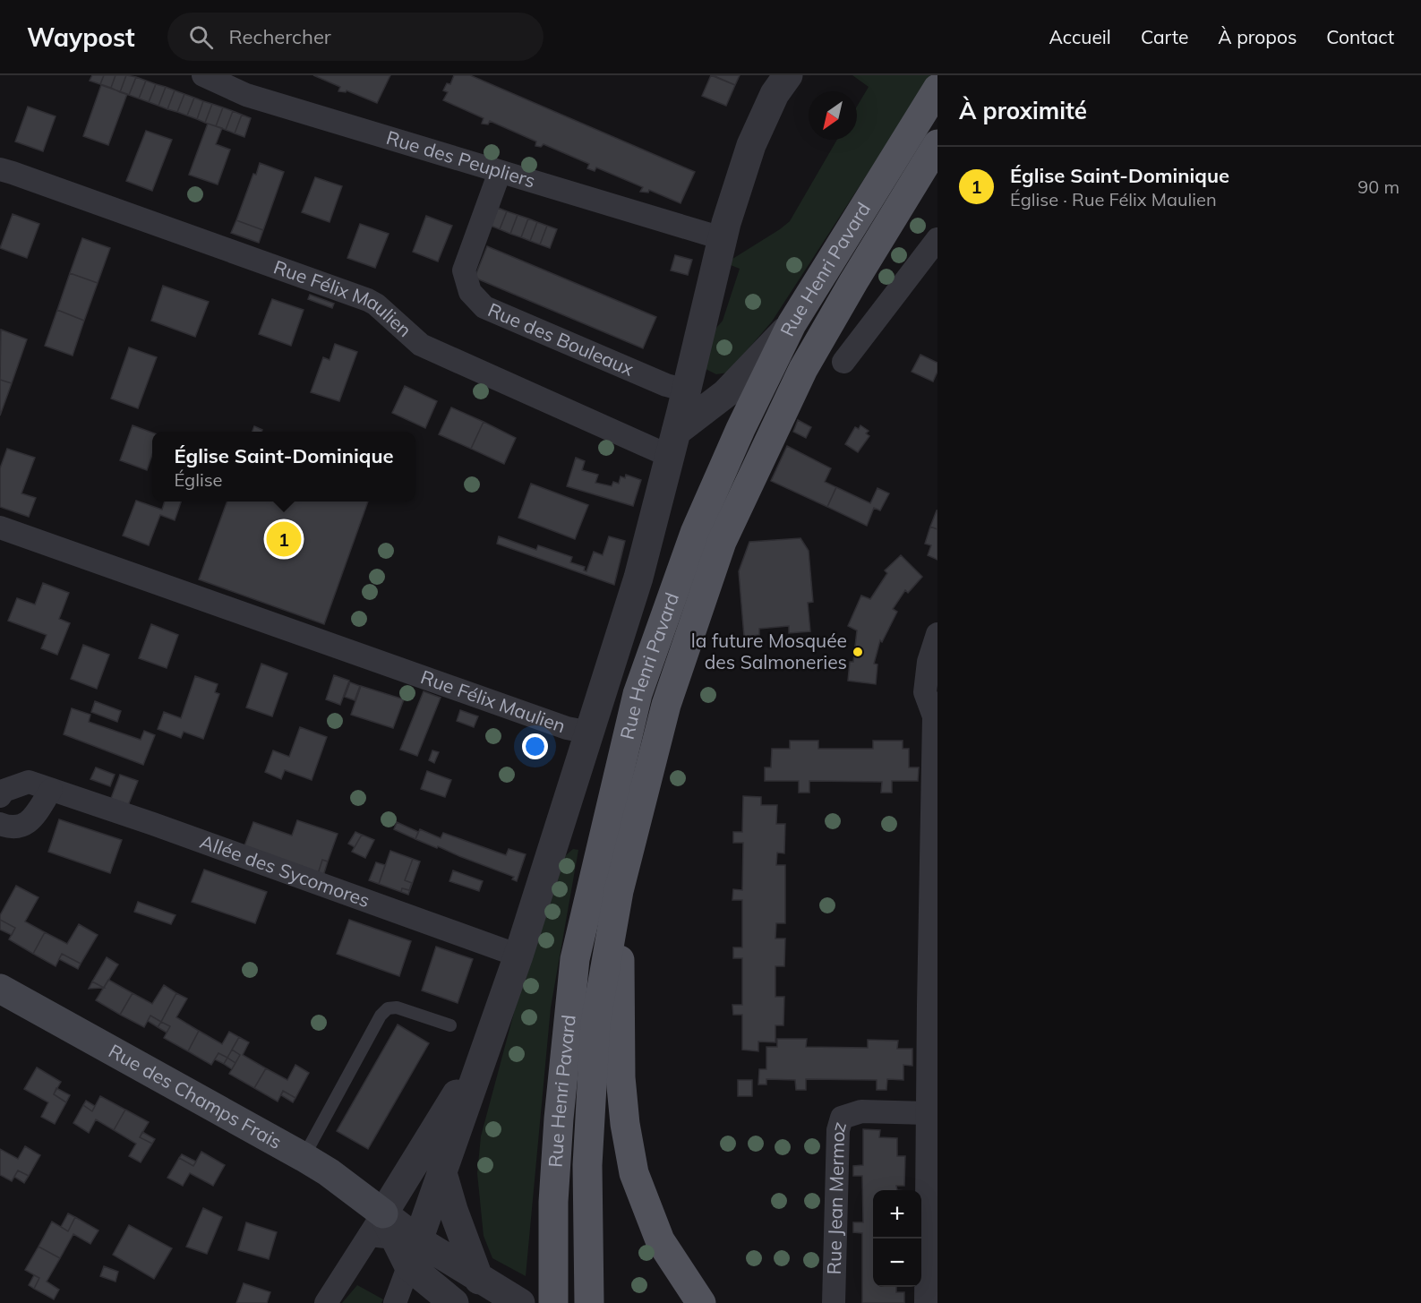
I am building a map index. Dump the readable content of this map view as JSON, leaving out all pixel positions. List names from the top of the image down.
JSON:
{
  "streets": {
    "main road": ["Rue Henri Pavard", "Rue des Champs Frais"],
    "street": [
      "Rue des Peupliers",
      "Rue Félix Maulien",
      "Rue des Bouleaux",
      "Allée des Sycomores",
      "Rue Jean Mermoz"
    ]
  },
  "crossings": [
    ["Rue des Peupliers", "Rue Henri Pavard"],
    ["Rue des Peupliers", "Rue des Bouleaux"],
    ["Rue Henri Pavard", "Rue Félix Maulien"],
    ["Rue Henri Pavard", "Rue des Bouleaux"],
    ["Rue Henri Pavard", "Allée des Sycomores"],
    ["Rue Henri Pavard", "Rue des Champs Frais"]
  ],
  "places": ["la future Mosquée des Salmoneries"],
  "north": "bottom left",
  "page": {
    "header": "Waypost",
    "search": "Rechercher",
    "nav": [
      "Accueil",
      "Carte",
      "À propos",
      "Contact"
    ],
    "heading": "À proximité",
    "list": [
      {
        "mark": "1",
        "name": "Église Saint-Dominique",
        "note": "Église · Rue Félix Maulien",
        "value": "90 m"
      }
    ],
    "popup": ["Église Saint-Dominique", "Église"],
    "pins": "1",
    "map_buttons": ["+", "−"]
  }
}
